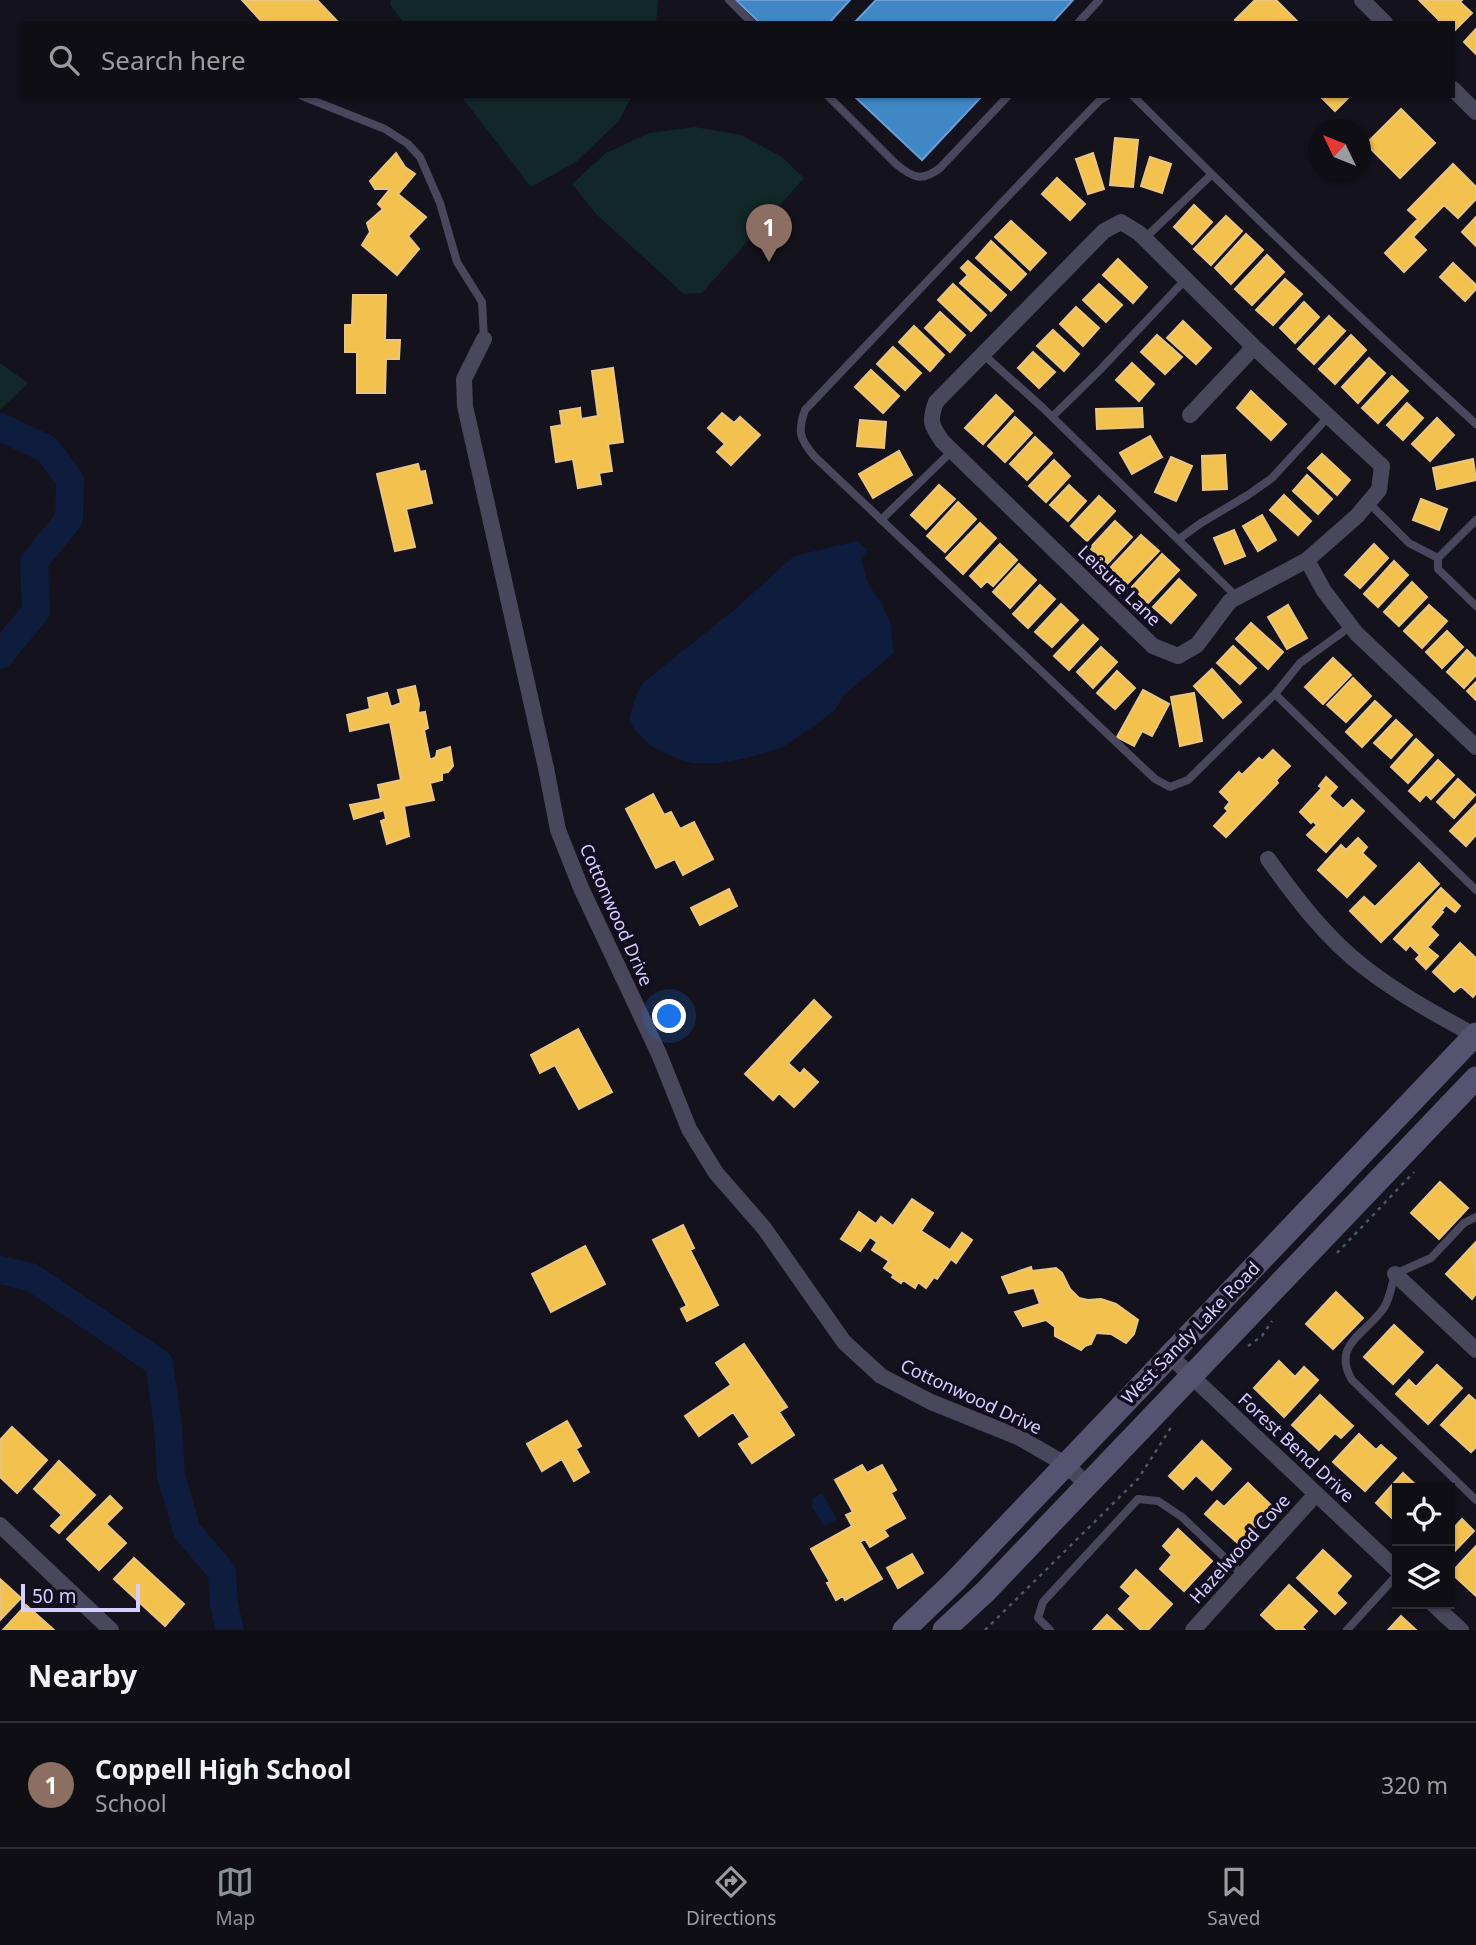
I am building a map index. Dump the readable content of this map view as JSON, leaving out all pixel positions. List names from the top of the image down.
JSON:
{
  "streets": {
    "main road": ["West Sandy Lake Road"],
    "street": [
      "Leisure Lane",
      "Cottonwood Drive",
      "Forest Bend Drive",
      "Hazelwood Cove"
    ]
  },
  "crossings": [
    ["Cottonwood Drive", "West Sandy Lake Road"],
    ["West Sandy Lake Road", "Forest Bend Drive"],
    ["Forest Bend Drive", "Hazelwood Cove"]
  ],
  "scale_bar": "50 m",
  "north": "top left",
  "page": {
    "search": "Search here",
    "pins": "1",
    "scale": "50 m",
    "heading": "Nearby",
    "list": [
      {
        "mark": "1",
        "name": "Coppell High School",
        "note": "School",
        "value": "320 m"
      }
    ],
    "nav": ["Map", "Directions", "Saved"]
  }
}
